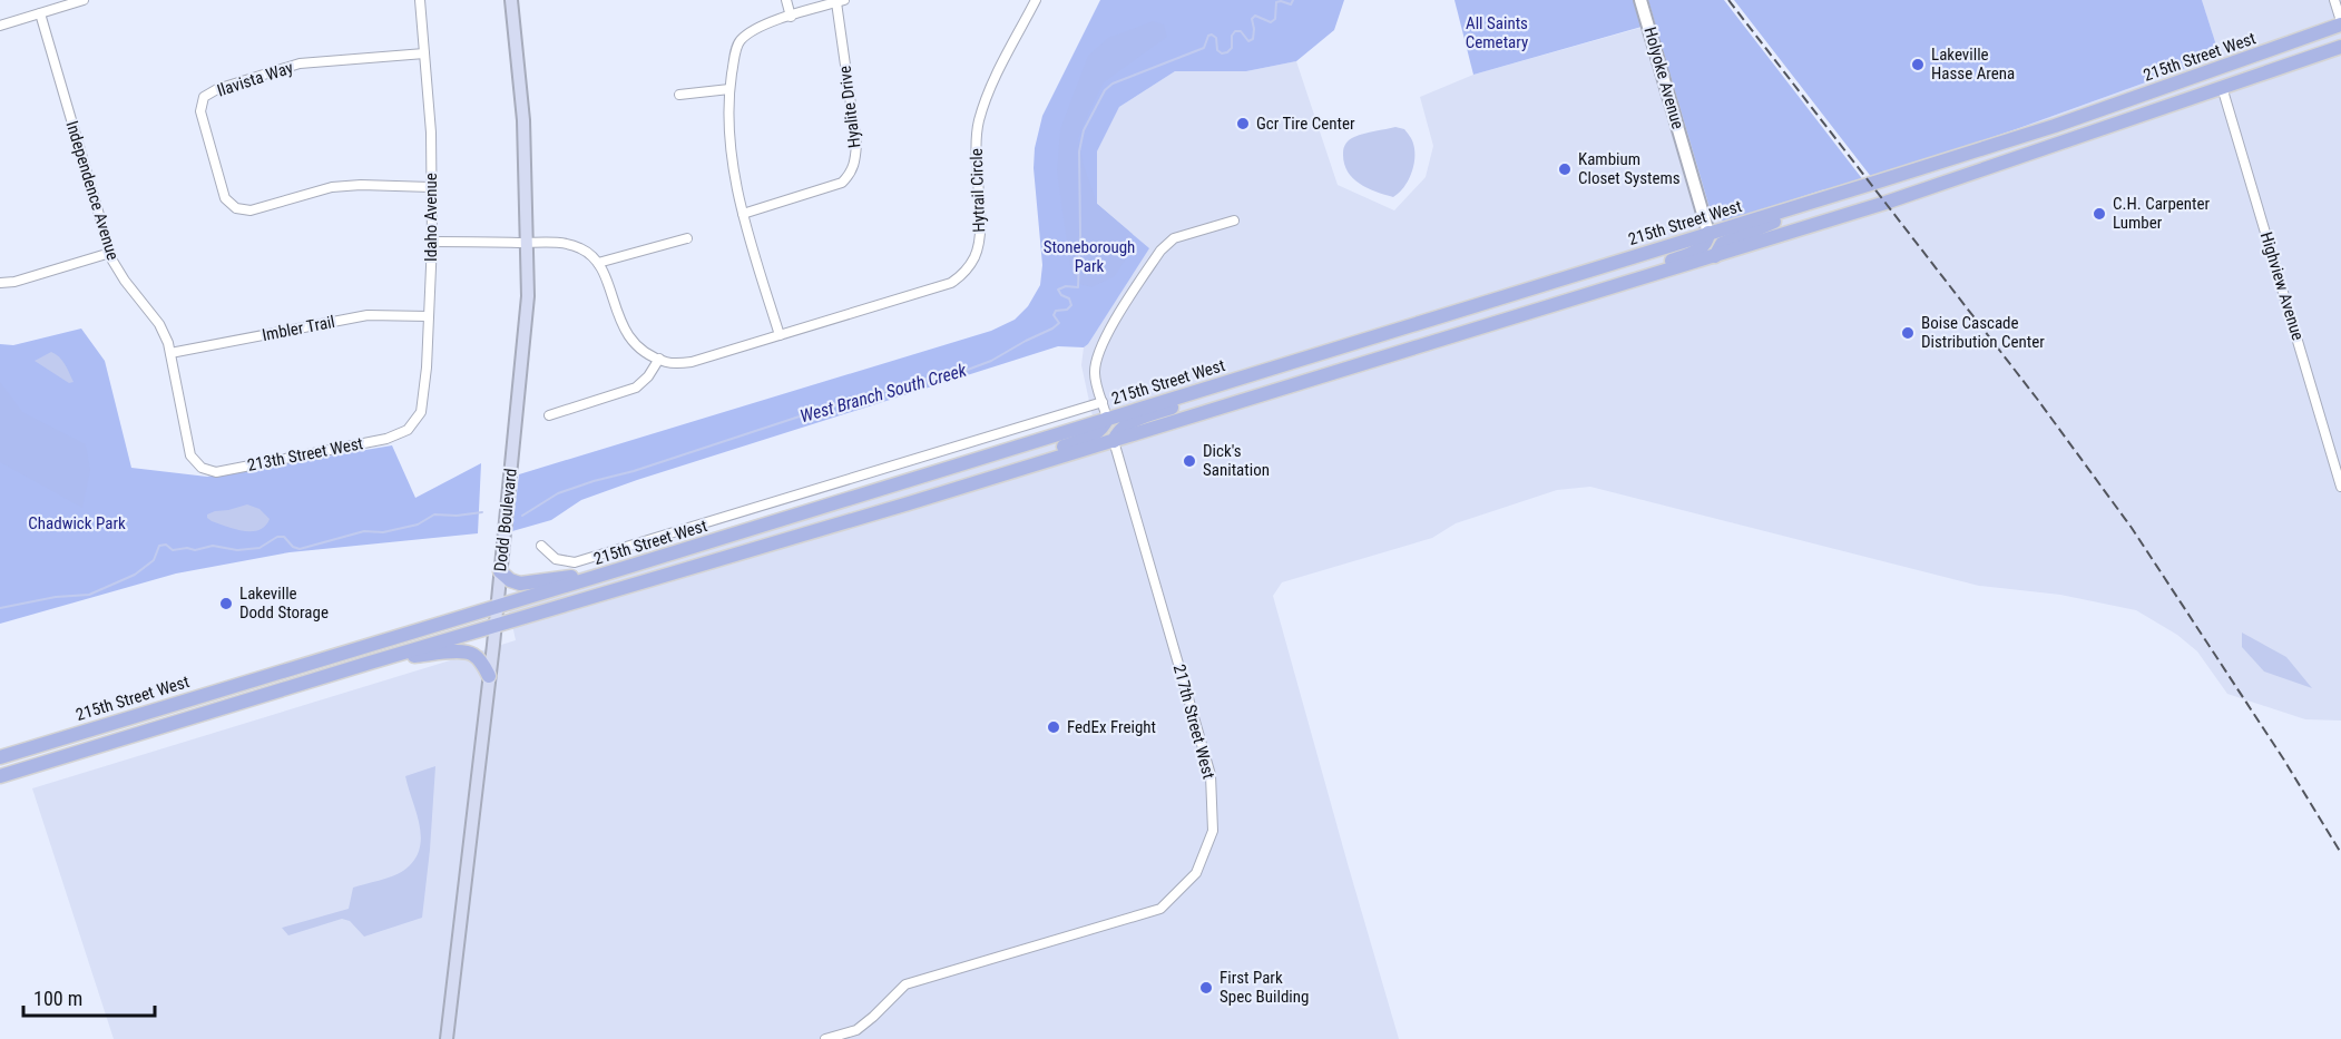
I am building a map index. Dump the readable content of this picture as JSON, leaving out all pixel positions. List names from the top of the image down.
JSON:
{
  "streets": {
    "main road": ["215th Street West", "Dodd Boulevard"],
    "street": [
      "Holyoke Avenue",
      "Ilavista Way",
      "Hyalite Drive",
      "Independence Avenue",
      "Hytrail Circle",
      "Idaho Avenue",
      "Highview Avenue",
      "Imbler Trail",
      "213th Street West",
      "217th Street West"
    ]
  },
  "crossings": [
    ["215th Street West", "Holyoke Avenue"],
    ["215th Street West", "Highview Avenue"],
    ["215th Street West", "Dodd Boulevard"],
    ["215th Street West", "217th Street West"],
    ["Ilavista Way", "Idaho Avenue"],
    ["Independence Avenue", "Imbler Trail"],
    ["Independence Avenue", "213th Street West"],
    ["Idaho Avenue", "Imbler Trail"],
    ["Idaho Avenue", "213th Street West"]
  ],
  "water": ["West Branch South Creek"],
  "parks": ["All Saints Cemetary", "Stoneborough Park", "Chadwick Park"],
  "places": [
    "Lakeville Hasse Arena",
    "Gcr Tire Center",
    "Kambium Closet Systems",
    "C.H. Carpenter Lumber",
    "Boise Cascade Distribution Center",
    "Dick's Sanitation",
    "Lakeville Dodd Storage",
    "FedEx Freight",
    "First Park Spec Building"
  ],
  "scale_bar": "100 m"
}
